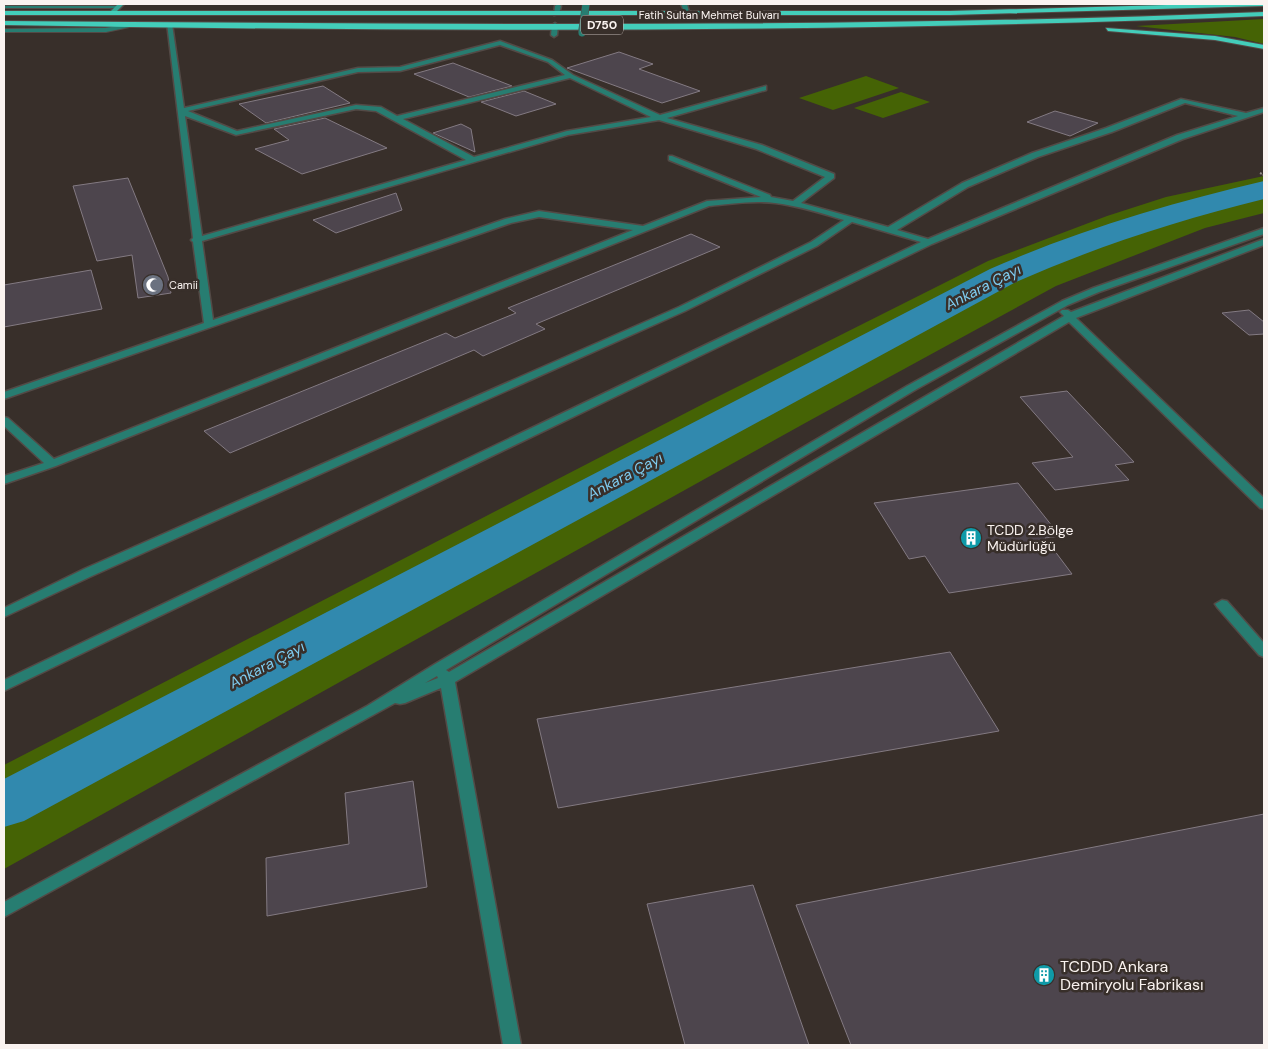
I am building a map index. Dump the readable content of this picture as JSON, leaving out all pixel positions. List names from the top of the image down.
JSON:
{
  "streets": {
    "highway": ["Fatih Sultan Mehmet Bulvarı", "D750"]
  },
  "water": ["Ankara Çayı"],
  "places": {
    "mosque": ["Camii"],
    "building": ["TCDD 2.Bölge Müdürlüğü", "TCDDD Ankara Demiryolu Fabrikası"]
  }
}
